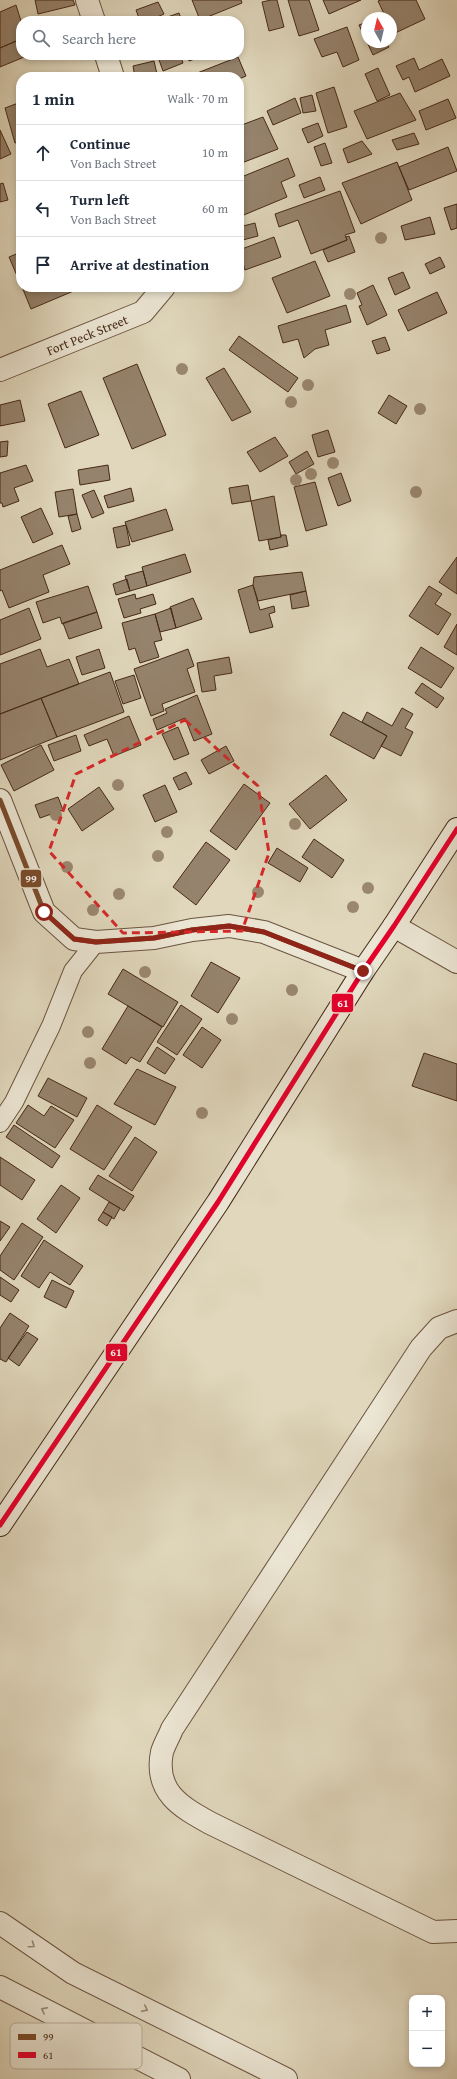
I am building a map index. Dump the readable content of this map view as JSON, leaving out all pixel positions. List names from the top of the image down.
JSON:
{
  "streets": {
    "street": ["Fort Peck Street"]
  },
  "lines": ["transit line 99", "transit line 61"],
  "legend": ["99", "61"],
  "north": "top",
  "page": {
    "search": "Search here",
    "heading": ["1 min", "Walk · 70 m"],
    "list": [
      ["Continue", "Von Bach Street", "10 m"],
      ["Turn left", "Von Bach Street", "60 m"],
      "Arrive at destination"
    ],
    "map_buttons": ["+", "−"]
  }
}
